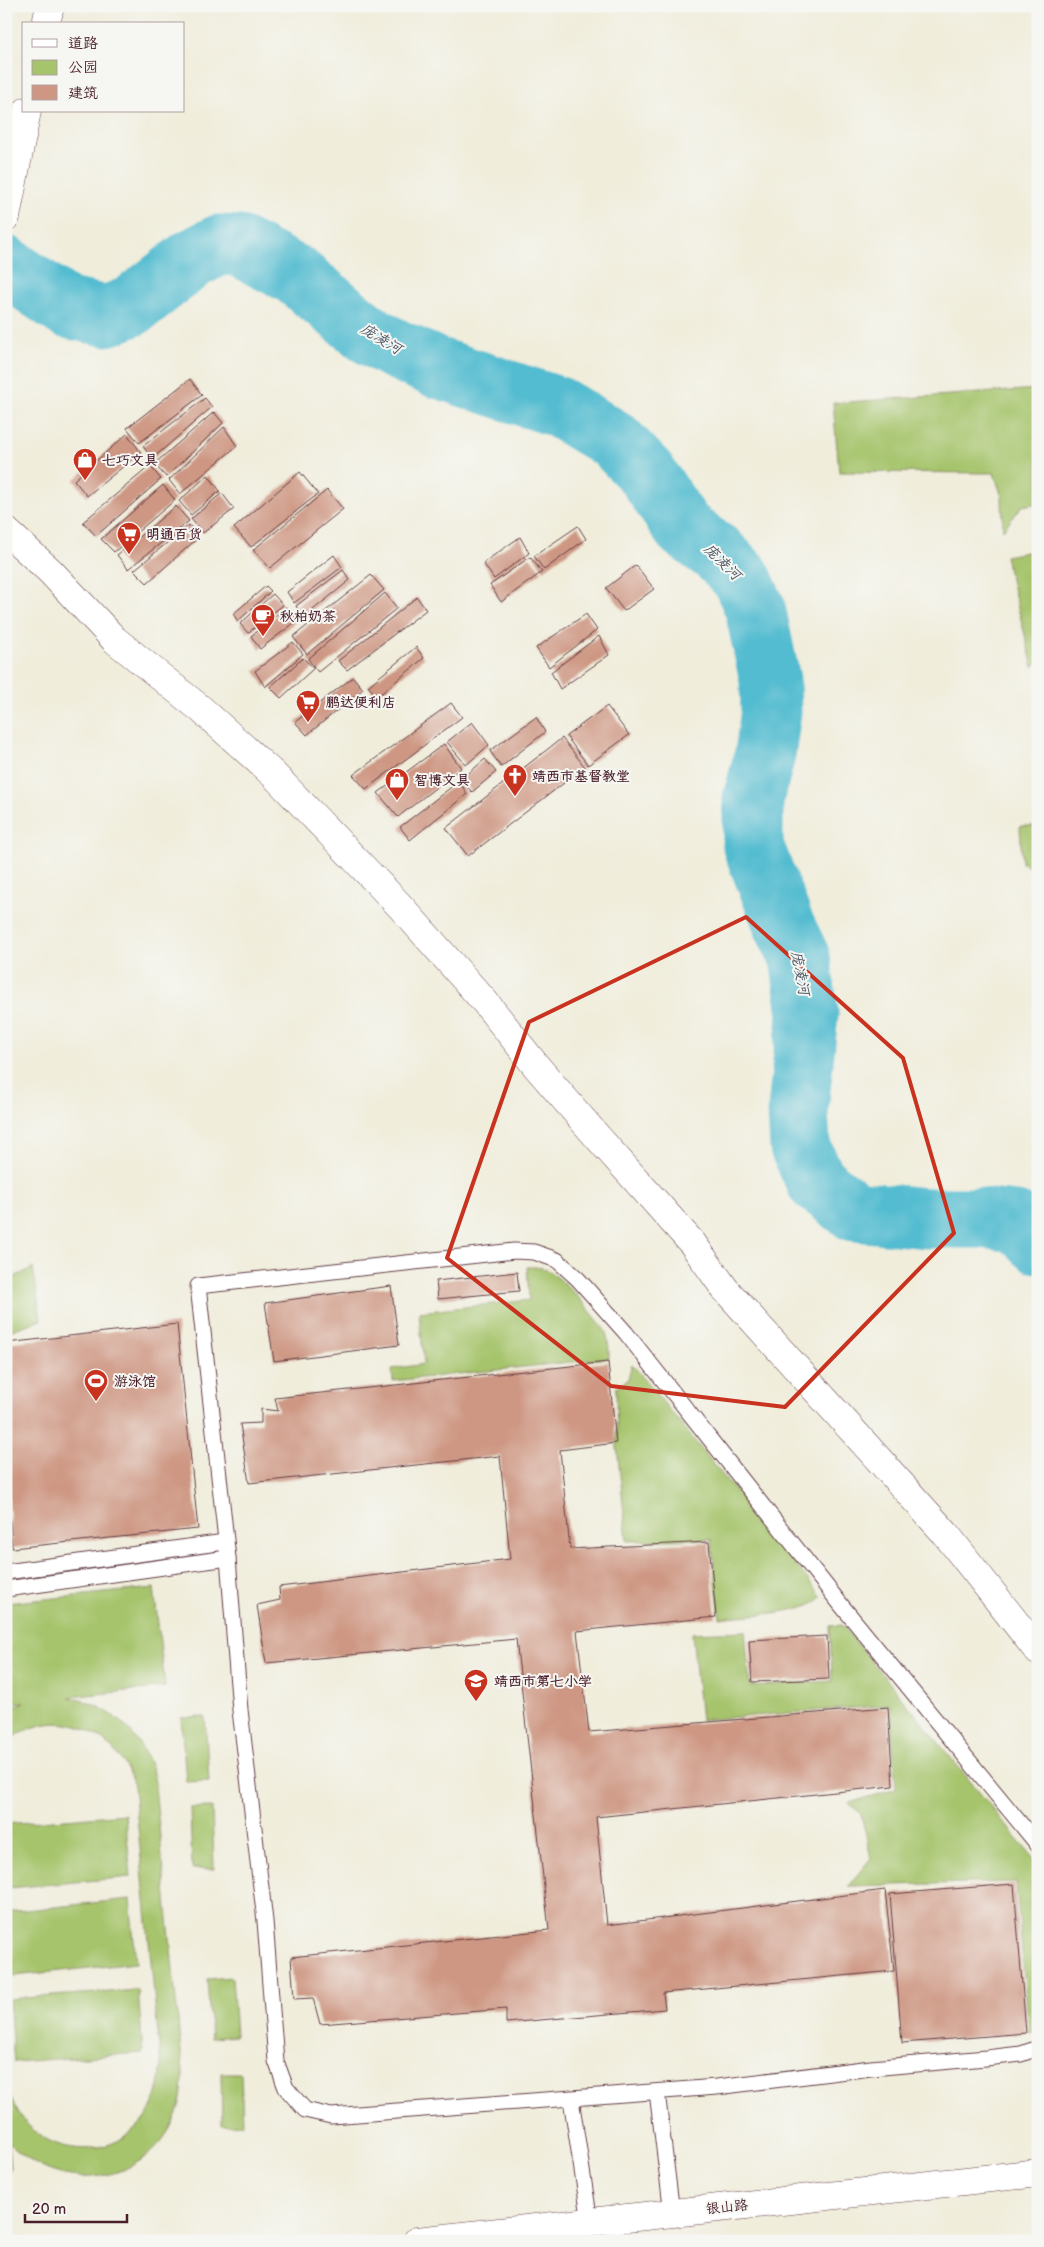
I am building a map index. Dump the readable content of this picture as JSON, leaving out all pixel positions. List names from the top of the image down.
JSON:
{
  "streets": {
    "street": ["银山路"]
  },
  "water": ["庞凌河"],
  "places": {
    "shop": ["七巧文具", "智博文具"],
    "supermarket": ["明通百货", "鹏达便利店"],
    "cafe": ["秋柏奶茶"],
    "church": ["靖西市基督教堂"],
    "sports": ["游泳馆"],
    "school or university": ["靖西市第七小学"]
  },
  "legend": ["道路", "公园", "建筑"],
  "scale_bar": "20 m"
}
